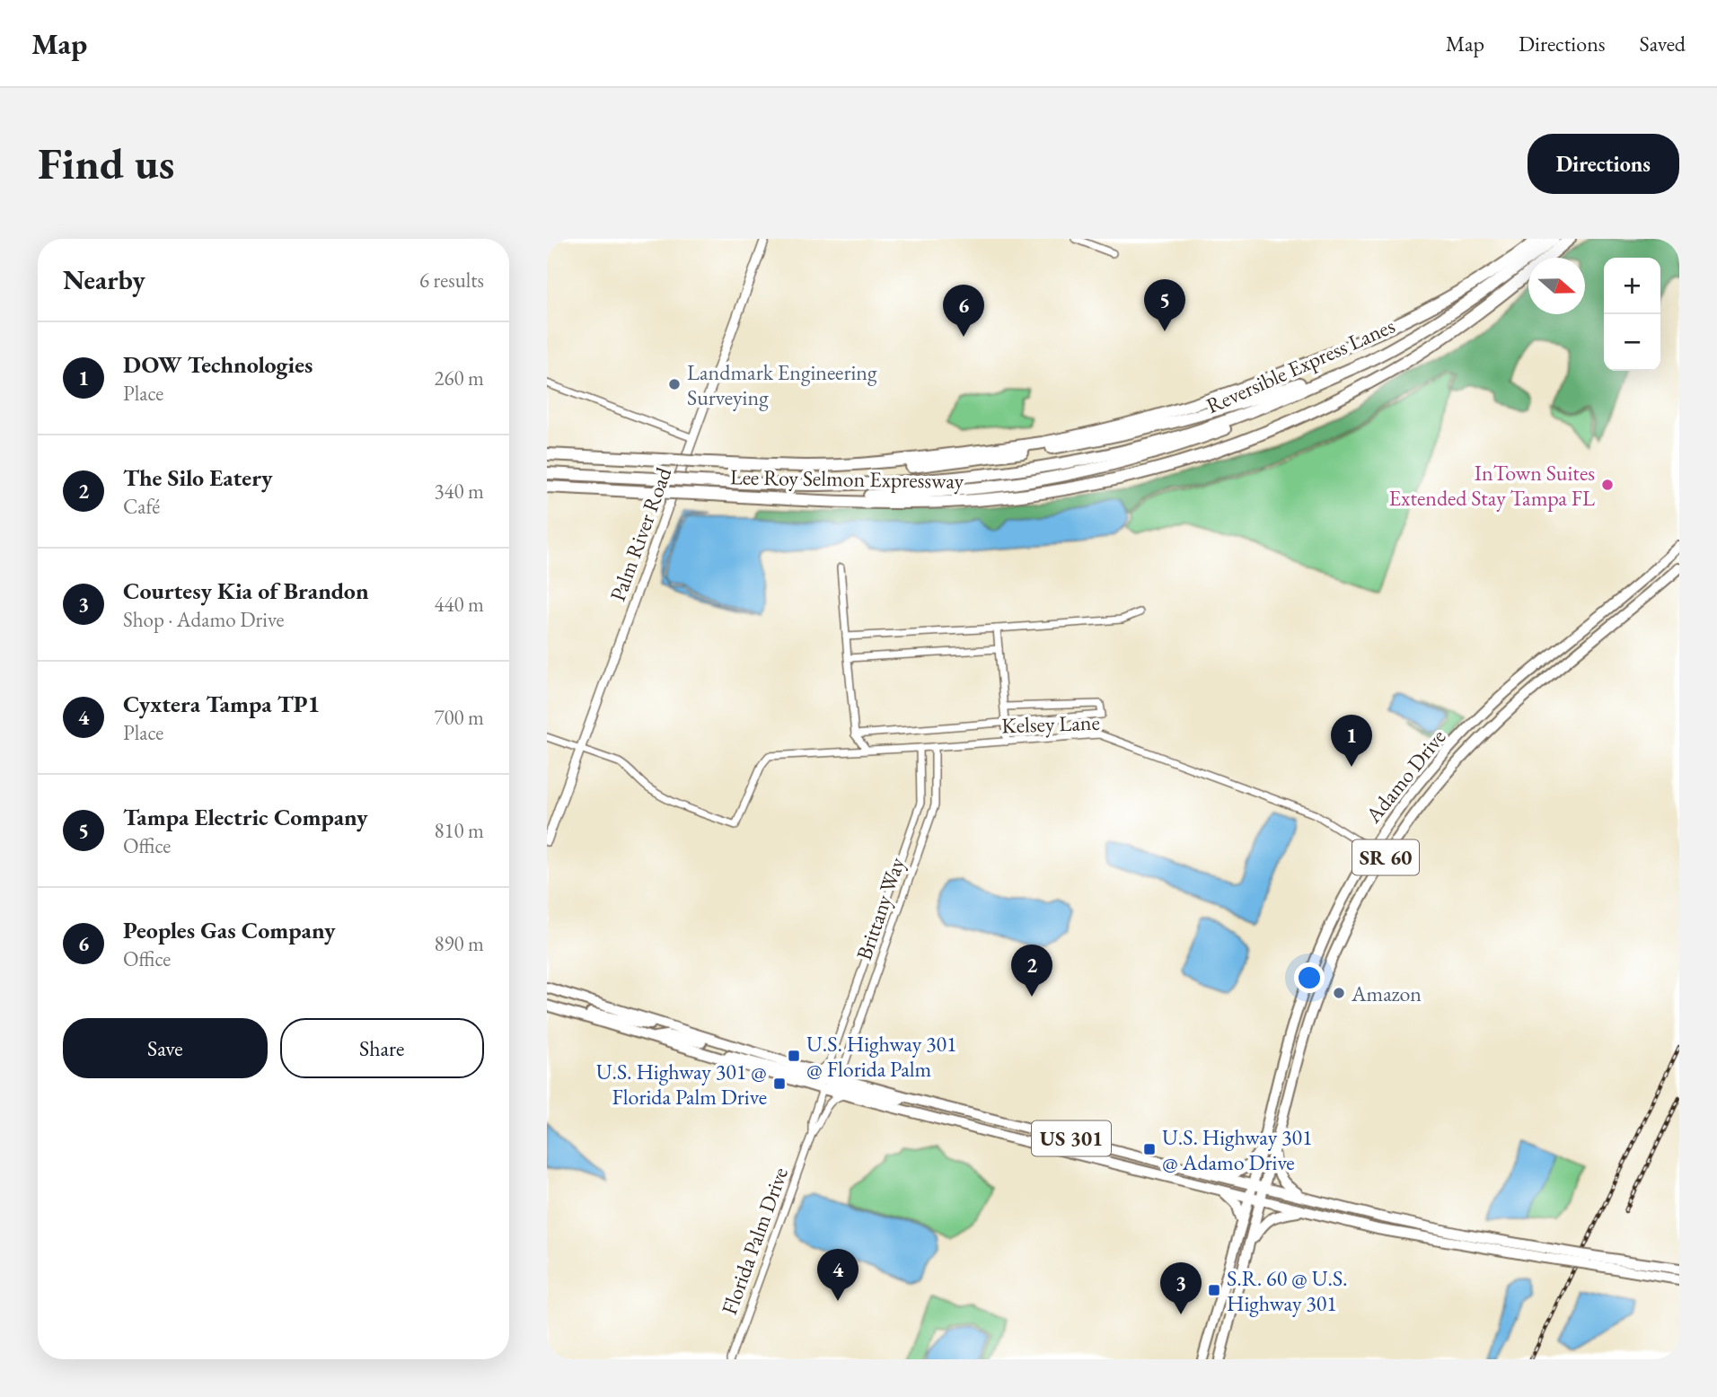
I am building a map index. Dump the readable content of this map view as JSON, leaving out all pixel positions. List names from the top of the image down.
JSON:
{
  "streets": {
    "highway": ["Reversible Express Lanes", "Lee Roy Selmon Expressway"],
    "main road": ["Adamo Drive", "SR 60", "US 301"],
    "street": [
      "Palm River Road",
      "Kelsey Lane",
      "Brittany Way",
      "Florida Palm Drive"
    ]
  },
  "crossings": [
    ["Palm River Road", "Kelsey Lane"],
    ["Kelsey Lane", "Adamo Drive"],
    ["Kelsey Lane", "Brittany Way"],
    ["Adamo Drive", "US 301"],
    ["Brittany Way", "US 301"],
    ["US 301", "Florida Palm Drive"]
  ],
  "places": {
    "other": ["Landmark Engineering Surveying", "InTown Suites Extended Stay Tampa FL", "Amazon"],
    "transit": [
      "U.S. Highway 301 @ Florida Palm",
      "U.S. Highway 301 @ Florida Palm Drive",
      "U.S. Highway 301 @ Adamo Drive",
      "S.R. 60 @ U.S. Highway 301"
    ]
  },
  "north": "right",
  "page": {
    "header": "Map",
    "nav": ["Map", "Directions", "Saved"],
    "buttons": [
      "Directions",
      ["Save", "Share"]
    ],
    "title": "Find us",
    "heading": ["Nearby", "6 results"],
    "map_buttons": ["+", "−"],
    "pins": [
      "5",
      "6",
      "1",
      "2",
      "4",
      "3"
    ],
    "list": [
      {
        "mark": "1",
        "name": "DOW Technologies",
        "note": "Place",
        "value": "260 m"
      },
      {
        "mark": "2",
        "name": "The Silo Eatery",
        "note": "Café",
        "value": "340 m"
      },
      {
        "mark": "3",
        "name": "Courtesy Kia of Brandon",
        "note": "Shop · Adamo Drive",
        "value": "440 m"
      },
      {
        "mark": "4",
        "name": "Cyxtera Tampa TP1",
        "note": "Place",
        "value": "700 m"
      },
      {
        "mark": "5",
        "name": "Tampa Electric Company",
        "note": "Office",
        "value": "810 m"
      },
      {
        "mark": "6",
        "name": "Peoples Gas Company",
        "note": "Office",
        "value": "890 m"
      }
    ]
  }
}
